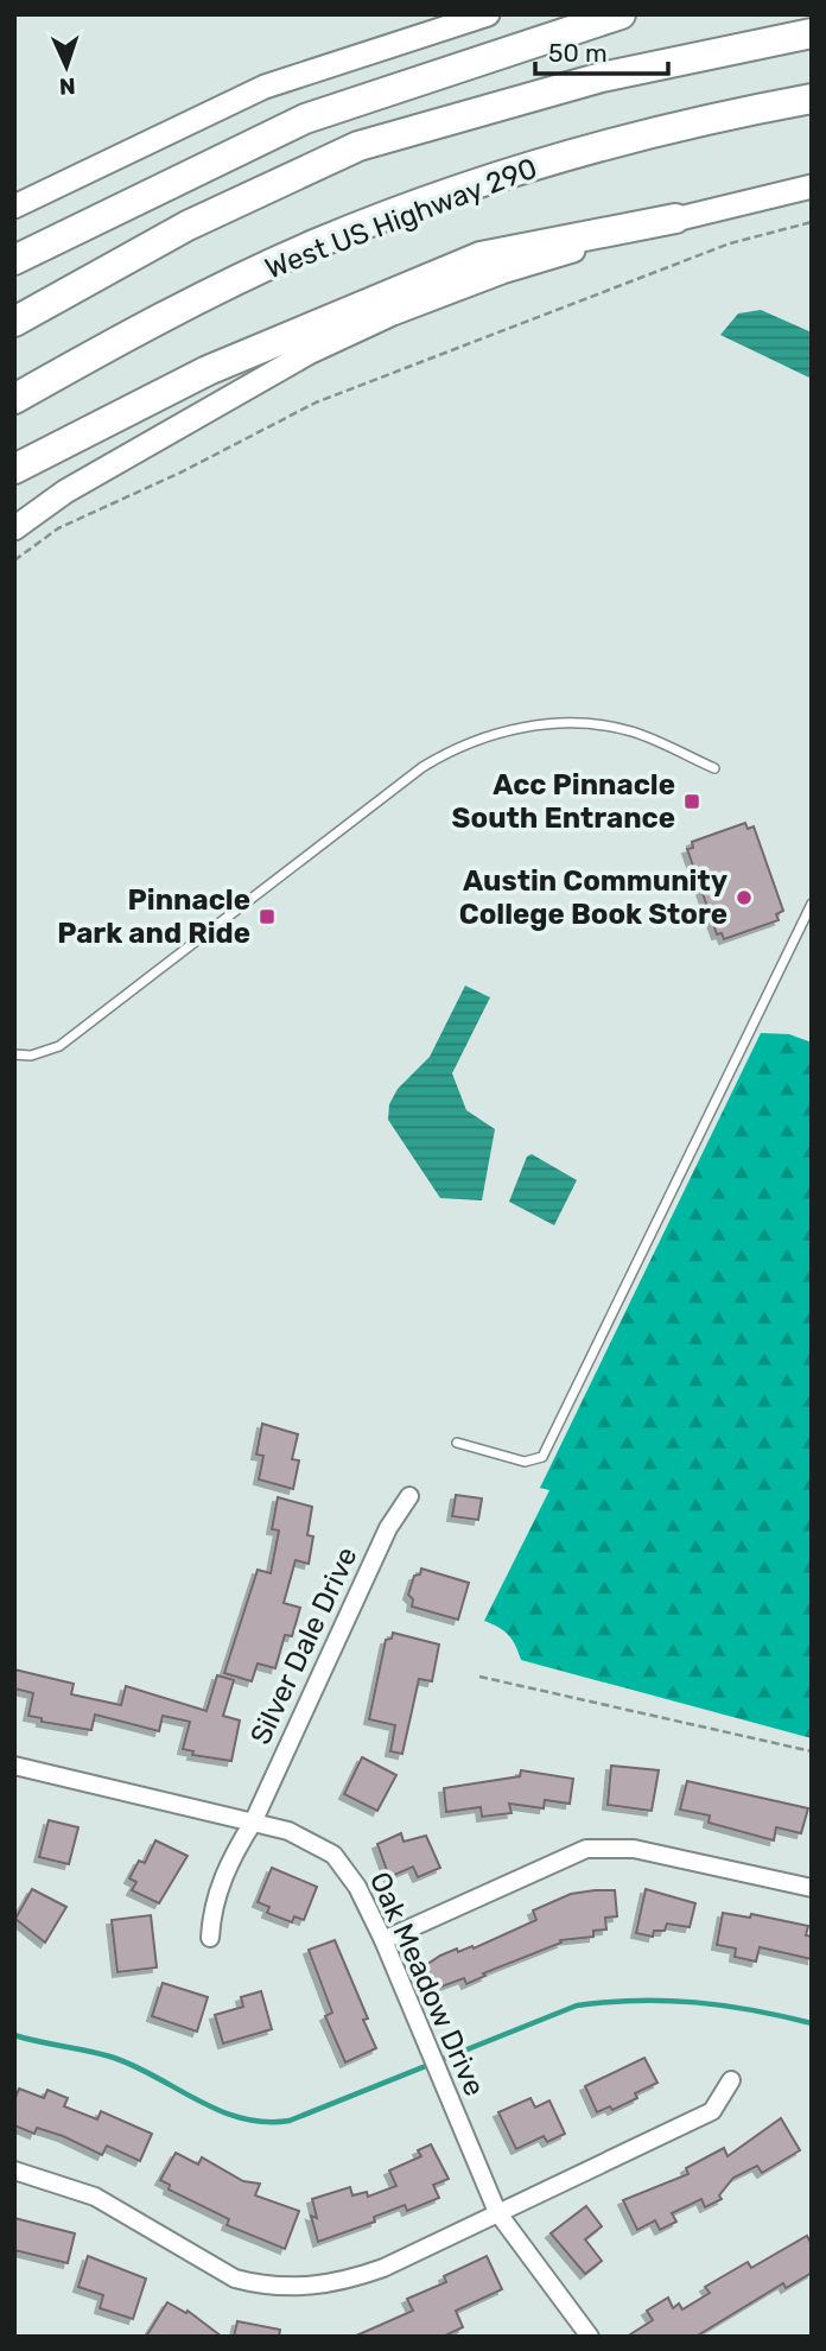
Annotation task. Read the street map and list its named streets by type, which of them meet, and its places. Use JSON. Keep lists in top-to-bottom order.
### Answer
{
  "streets": {
    "highway": ["West US Highway 290"],
    "street": ["Silver Dale Drive", "Oak Meadow Drive"]
  },
  "crossings": [
    ["Silver Dale Drive", "Oak Meadow Drive"]
  ],
  "places": {
    "transit": ["Acc Pinnacle South Entrance", "Pinnacle Park and Ride"],
    "other": ["Austin Community College Book Store"]
  },
  "scale_bar": "50 m",
  "north": "bottom"
}
